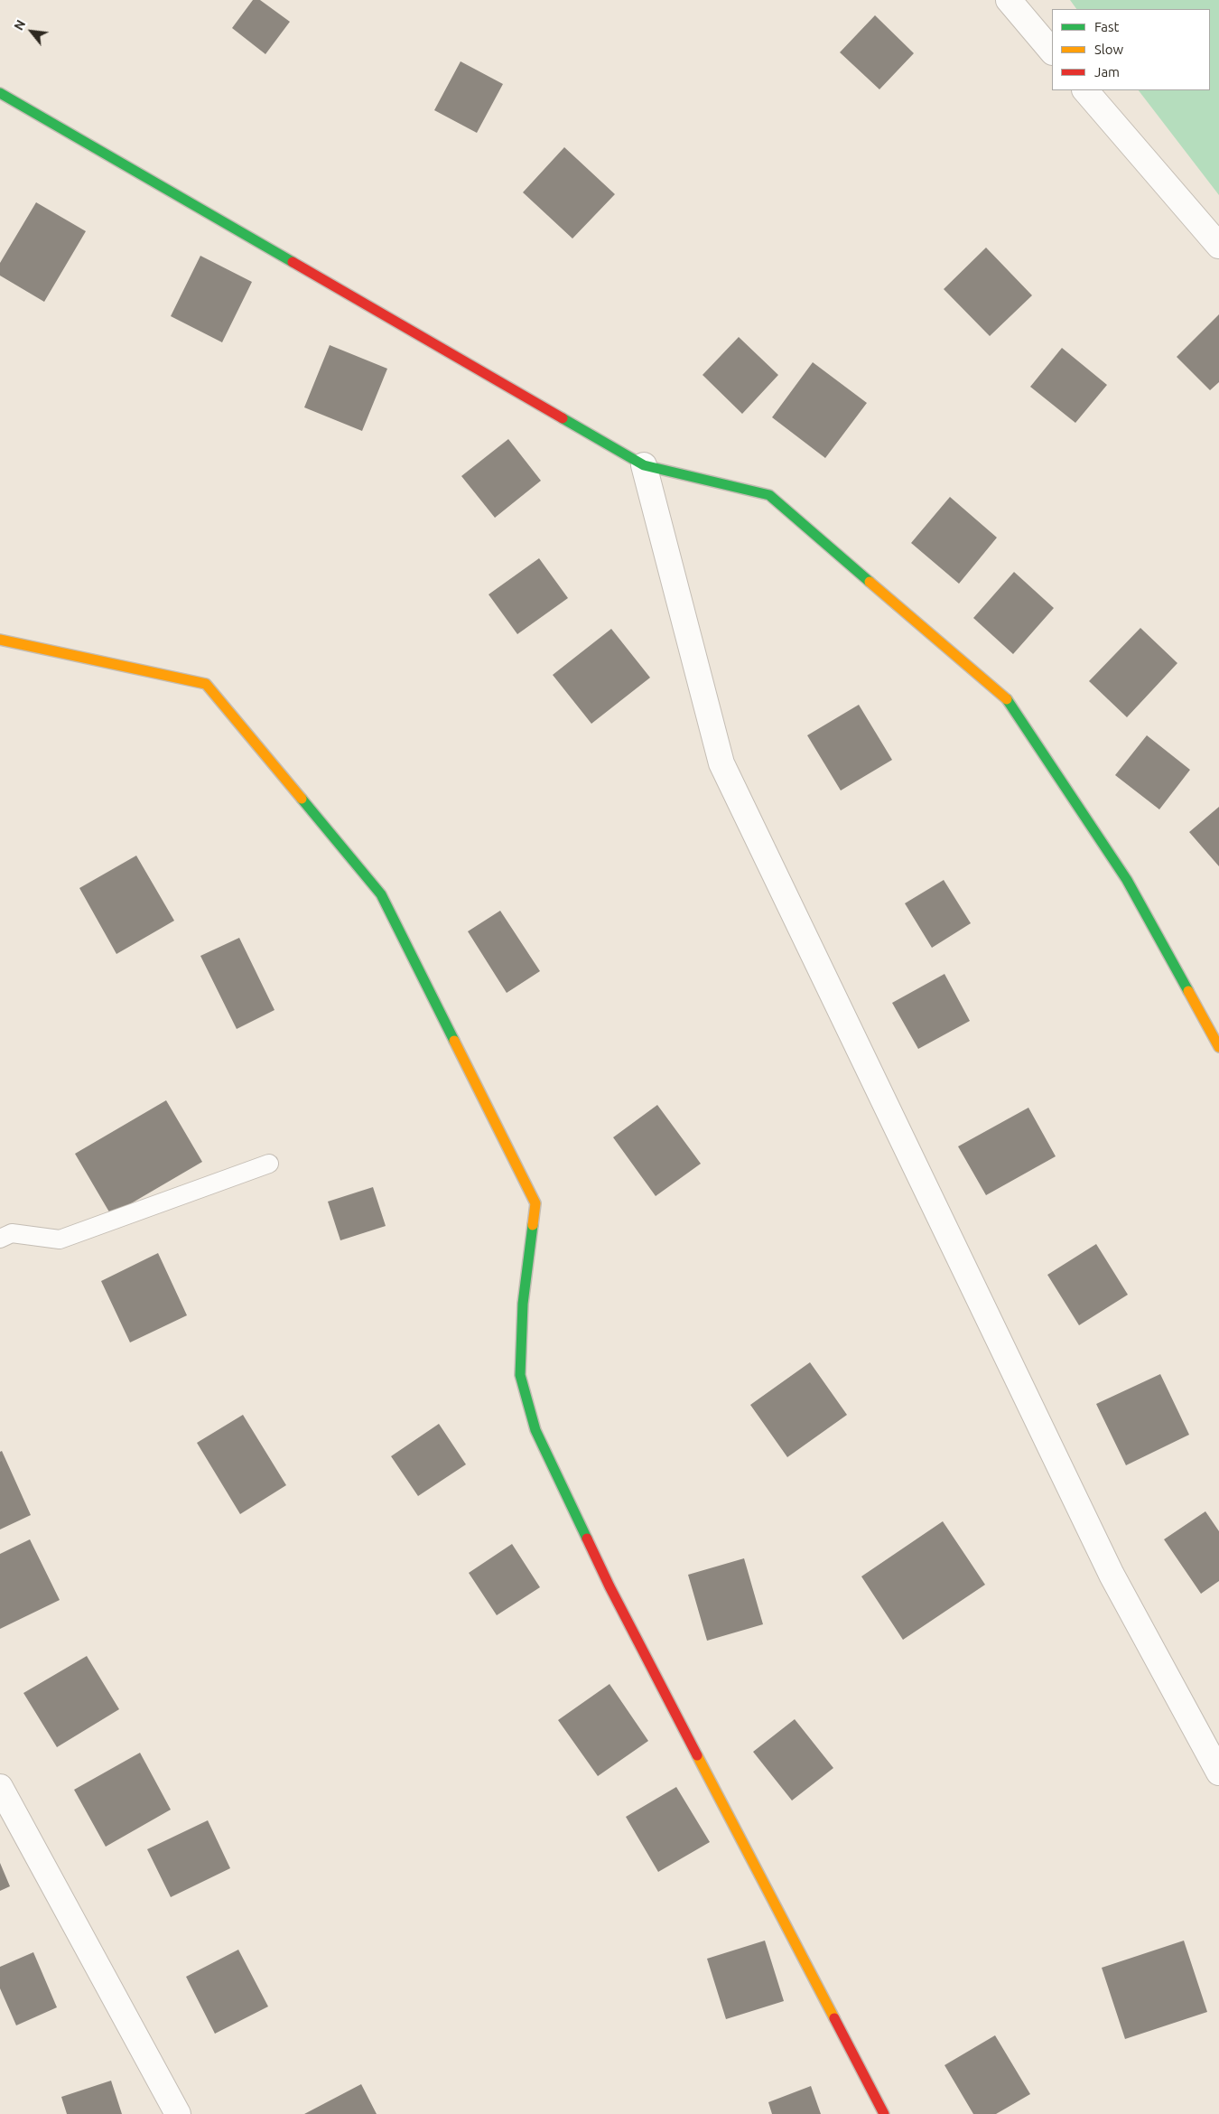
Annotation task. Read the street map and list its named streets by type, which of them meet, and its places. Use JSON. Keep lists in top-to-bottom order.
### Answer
{
  "legend": ["Fast", "Slow", "Jam"],
  "north": "top left"
}
